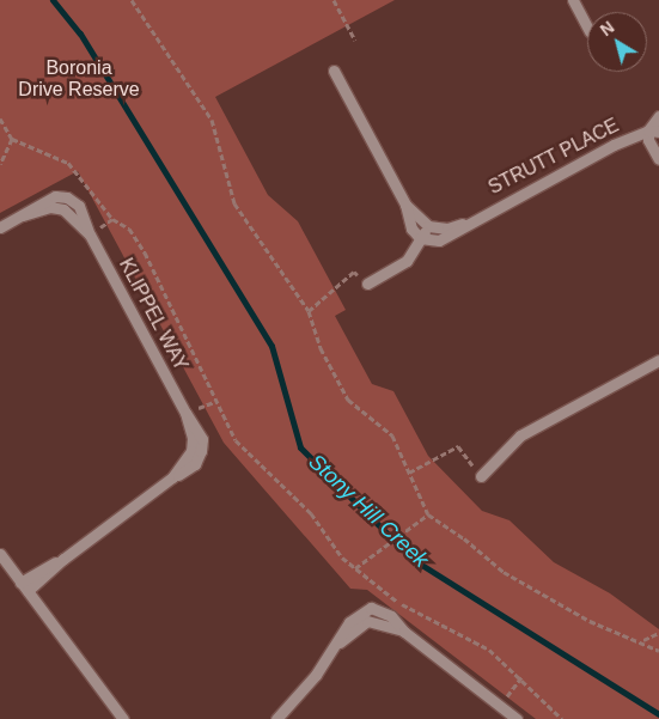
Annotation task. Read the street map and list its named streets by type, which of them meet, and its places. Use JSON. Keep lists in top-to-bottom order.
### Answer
{
  "streets": {
    "street": ["STRUTT PLACE", "KLIPPEL WAY"]
  },
  "water": ["Stony Hill Creek"],
  "parks": ["Boronia Drive Reserve"],
  "north": "top left"
}
